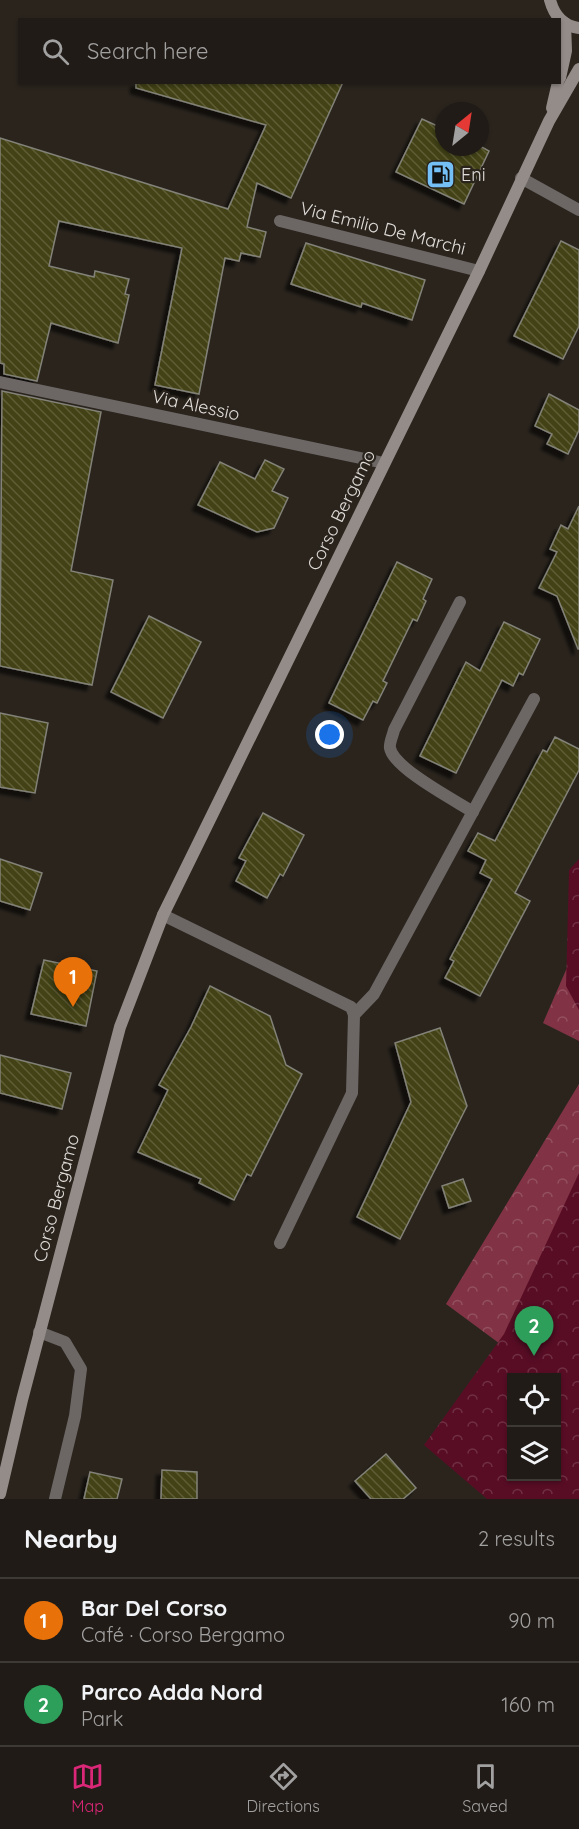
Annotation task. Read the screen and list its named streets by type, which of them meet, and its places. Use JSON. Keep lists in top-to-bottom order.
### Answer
{
  "streets": {
    "main road": ["Corso Bergamo"],
    "street": ["Via Emilio De Marchi", "Via Alessio"]
  },
  "crossings": [
    ["Via Emilio De Marchi", "Corso Bergamo"],
    ["Via Alessio", "Corso Bergamo"]
  ],
  "places": {
    "fuel station": ["Eni"]
  },
  "north": "top right",
  "page": {
    "search": "Search here",
    "pins": ["1", "2"],
    "heading": ["Nearby", "2 results"],
    "list": [
      {
        "mark": "1",
        "name": "Bar Del Corso",
        "note": "Café · Corso Bergamo",
        "value": "90 m"
      },
      {
        "mark": "2",
        "name": "Parco Adda Nord",
        "note": "Park",
        "value": "160 m"
      }
    ],
    "nav": ["Map", "Directions", "Saved"]
  }
}
